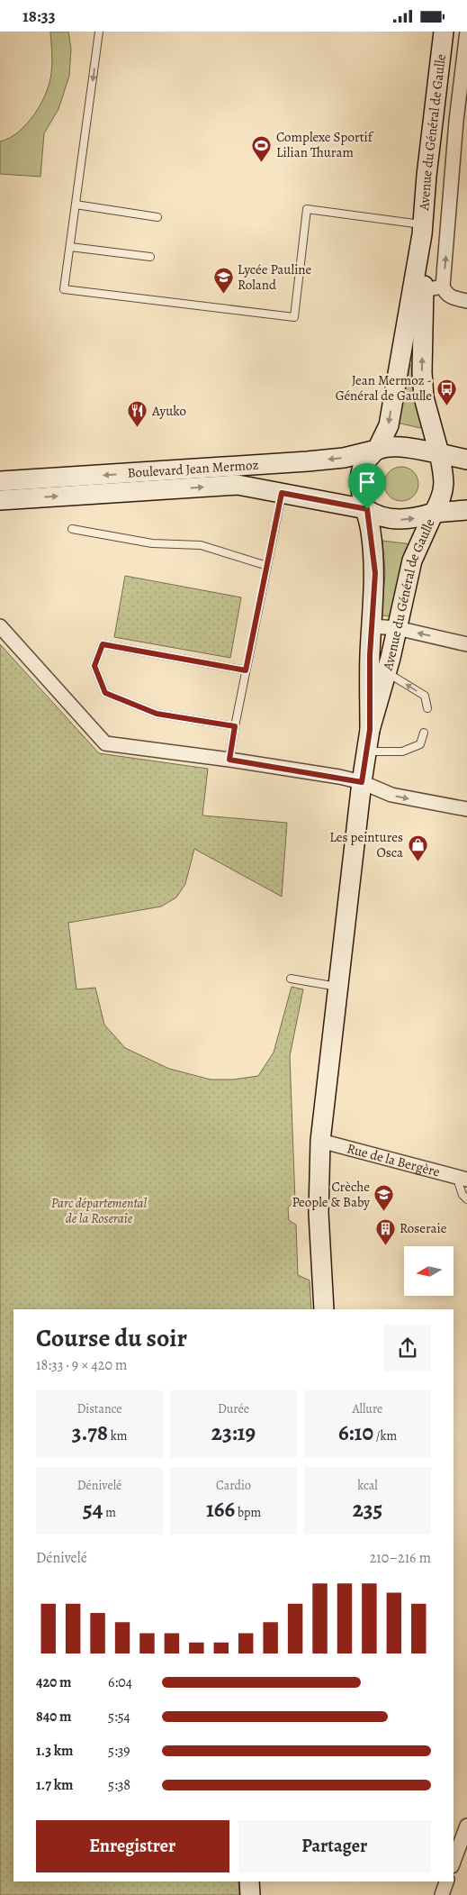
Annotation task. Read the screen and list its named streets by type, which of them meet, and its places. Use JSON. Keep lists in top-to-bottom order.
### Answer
{
  "streets": {
    "main road": ["Avenue du Général de Gaulle", "Boulevard Jean Mermoz"],
    "street": ["Rue de la Bergère"]
  },
  "crossings": [
    ["Avenue du Général de Gaulle", "Boulevard Jean Mermoz"],
    ["Avenue du Général de Gaulle", "Rue de la Bergère"]
  ],
  "parks": ["Parc départemental de la Roseraie"],
  "places": {
    "sports": ["Complexe Sportif Lilian Thuram"],
    "school or university": ["Lycée Pauline Roland", "Crèche People & Baby"],
    "bus stop": ["Jean Mermoz - Général de Gaulle"],
    "restaurant": ["Ayuko"],
    "shop": ["Les peintures Osca"],
    "building": ["Roseraie"]
  },
  "north": "left",
  "page": {
    "status": "18:33",
    "heading": ["Course du soir", "18:33 · 9 × 420 m"],
    "stats": [
      ["Distance", "3.78 km"],
      ["Durée", "23:19"],
      ["Allure", "6:10 /km"],
      ["Dénivelé", "54 m"],
      ["Cardio", "166 bpm"],
      ["kcal", "235"]
    ],
    "chart": ["Dénivelé", "210–216 m"],
    "list": [
      {
        "name": "420 m",
        "note": "6:04"
      },
      {
        "name": "840 m",
        "note": "5:54"
      },
      {
        "name": "1.3 km",
        "note": "5:39"
      },
      {
        "name": "1.7 km",
        "note": "5:38"
      }
    ],
    "buttons": ["Enregistrer", "Partager"]
  }
}
